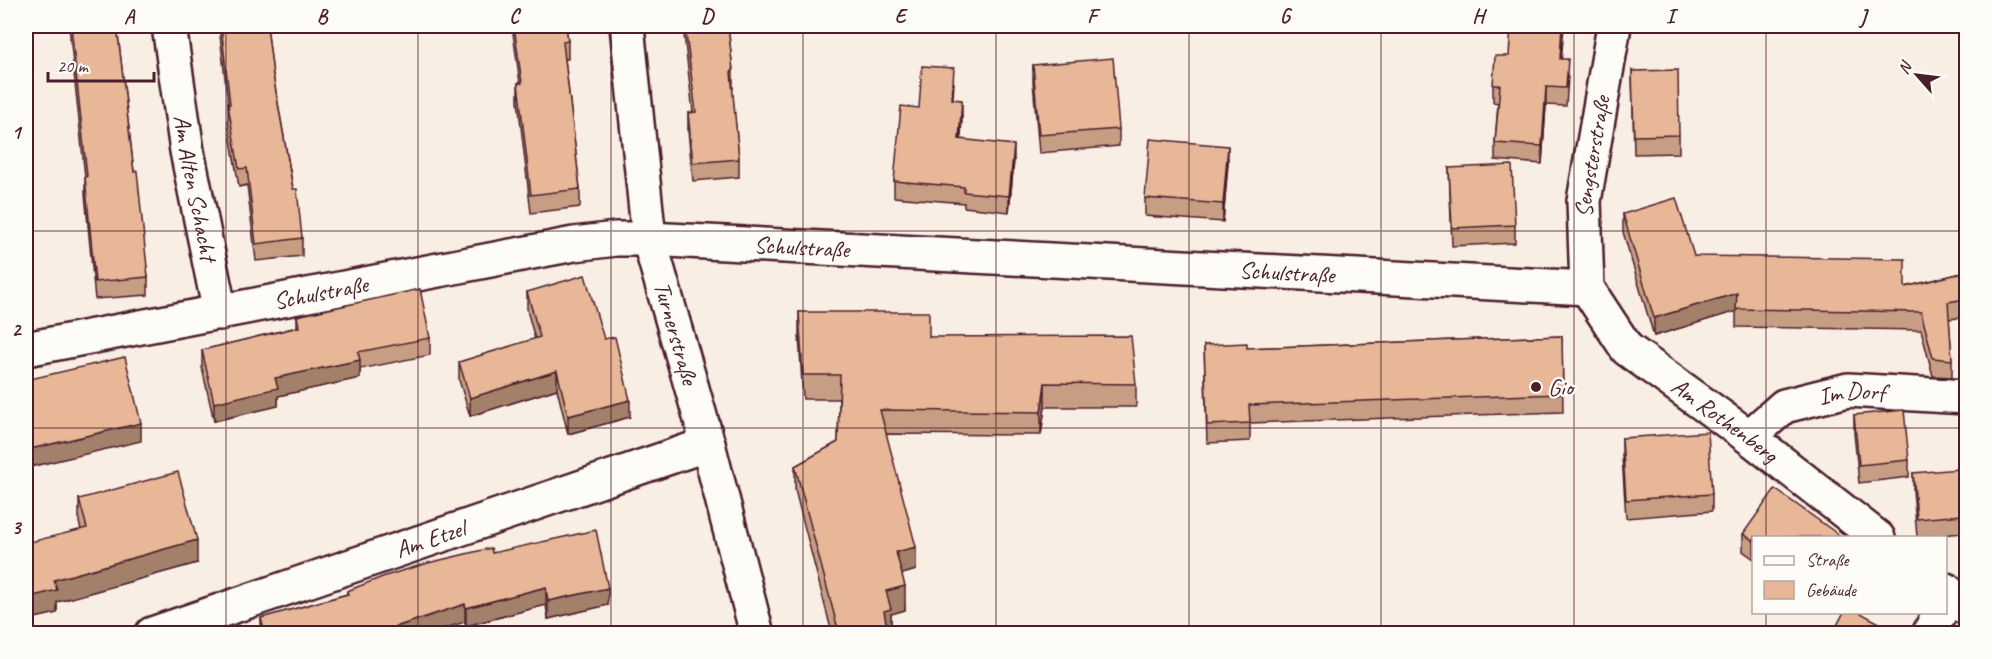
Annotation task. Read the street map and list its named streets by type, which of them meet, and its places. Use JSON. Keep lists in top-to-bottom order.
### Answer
{
  "streets": {
    "street": [
      "Sengsterstraße",
      "Am Alten Schacht",
      "Schulstraße",
      "Turnerstraße",
      "Im Dorf",
      "Am Rothenberg",
      "Am Etzel"
    ]
  },
  "crossings": [
    ["Sengsterstraße", "Schulstraße"],
    ["Sengsterstraße", "Am Rothenberg"],
    ["Am Alten Schacht", "Schulstraße"],
    ["Schulstraße", "Turnerstraße"],
    ["Schulstraße", "Am Rothenberg"],
    ["Turnerstraße", "Am Etzel"],
    ["Im Dorf", "Am Rothenberg"]
  ],
  "places": ["Gio"],
  "legend": ["Straße", "Gebäude"],
  "scale_bar": "20 m",
  "north": "top left",
  "grid": {
    "columns": [
      "A",
      "B",
      "C",
      "D",
      "E",
      "F",
      "G",
      "H",
      "I",
      "J"
    ],
    "rows": ["1", "2", "3"]
  }
}
